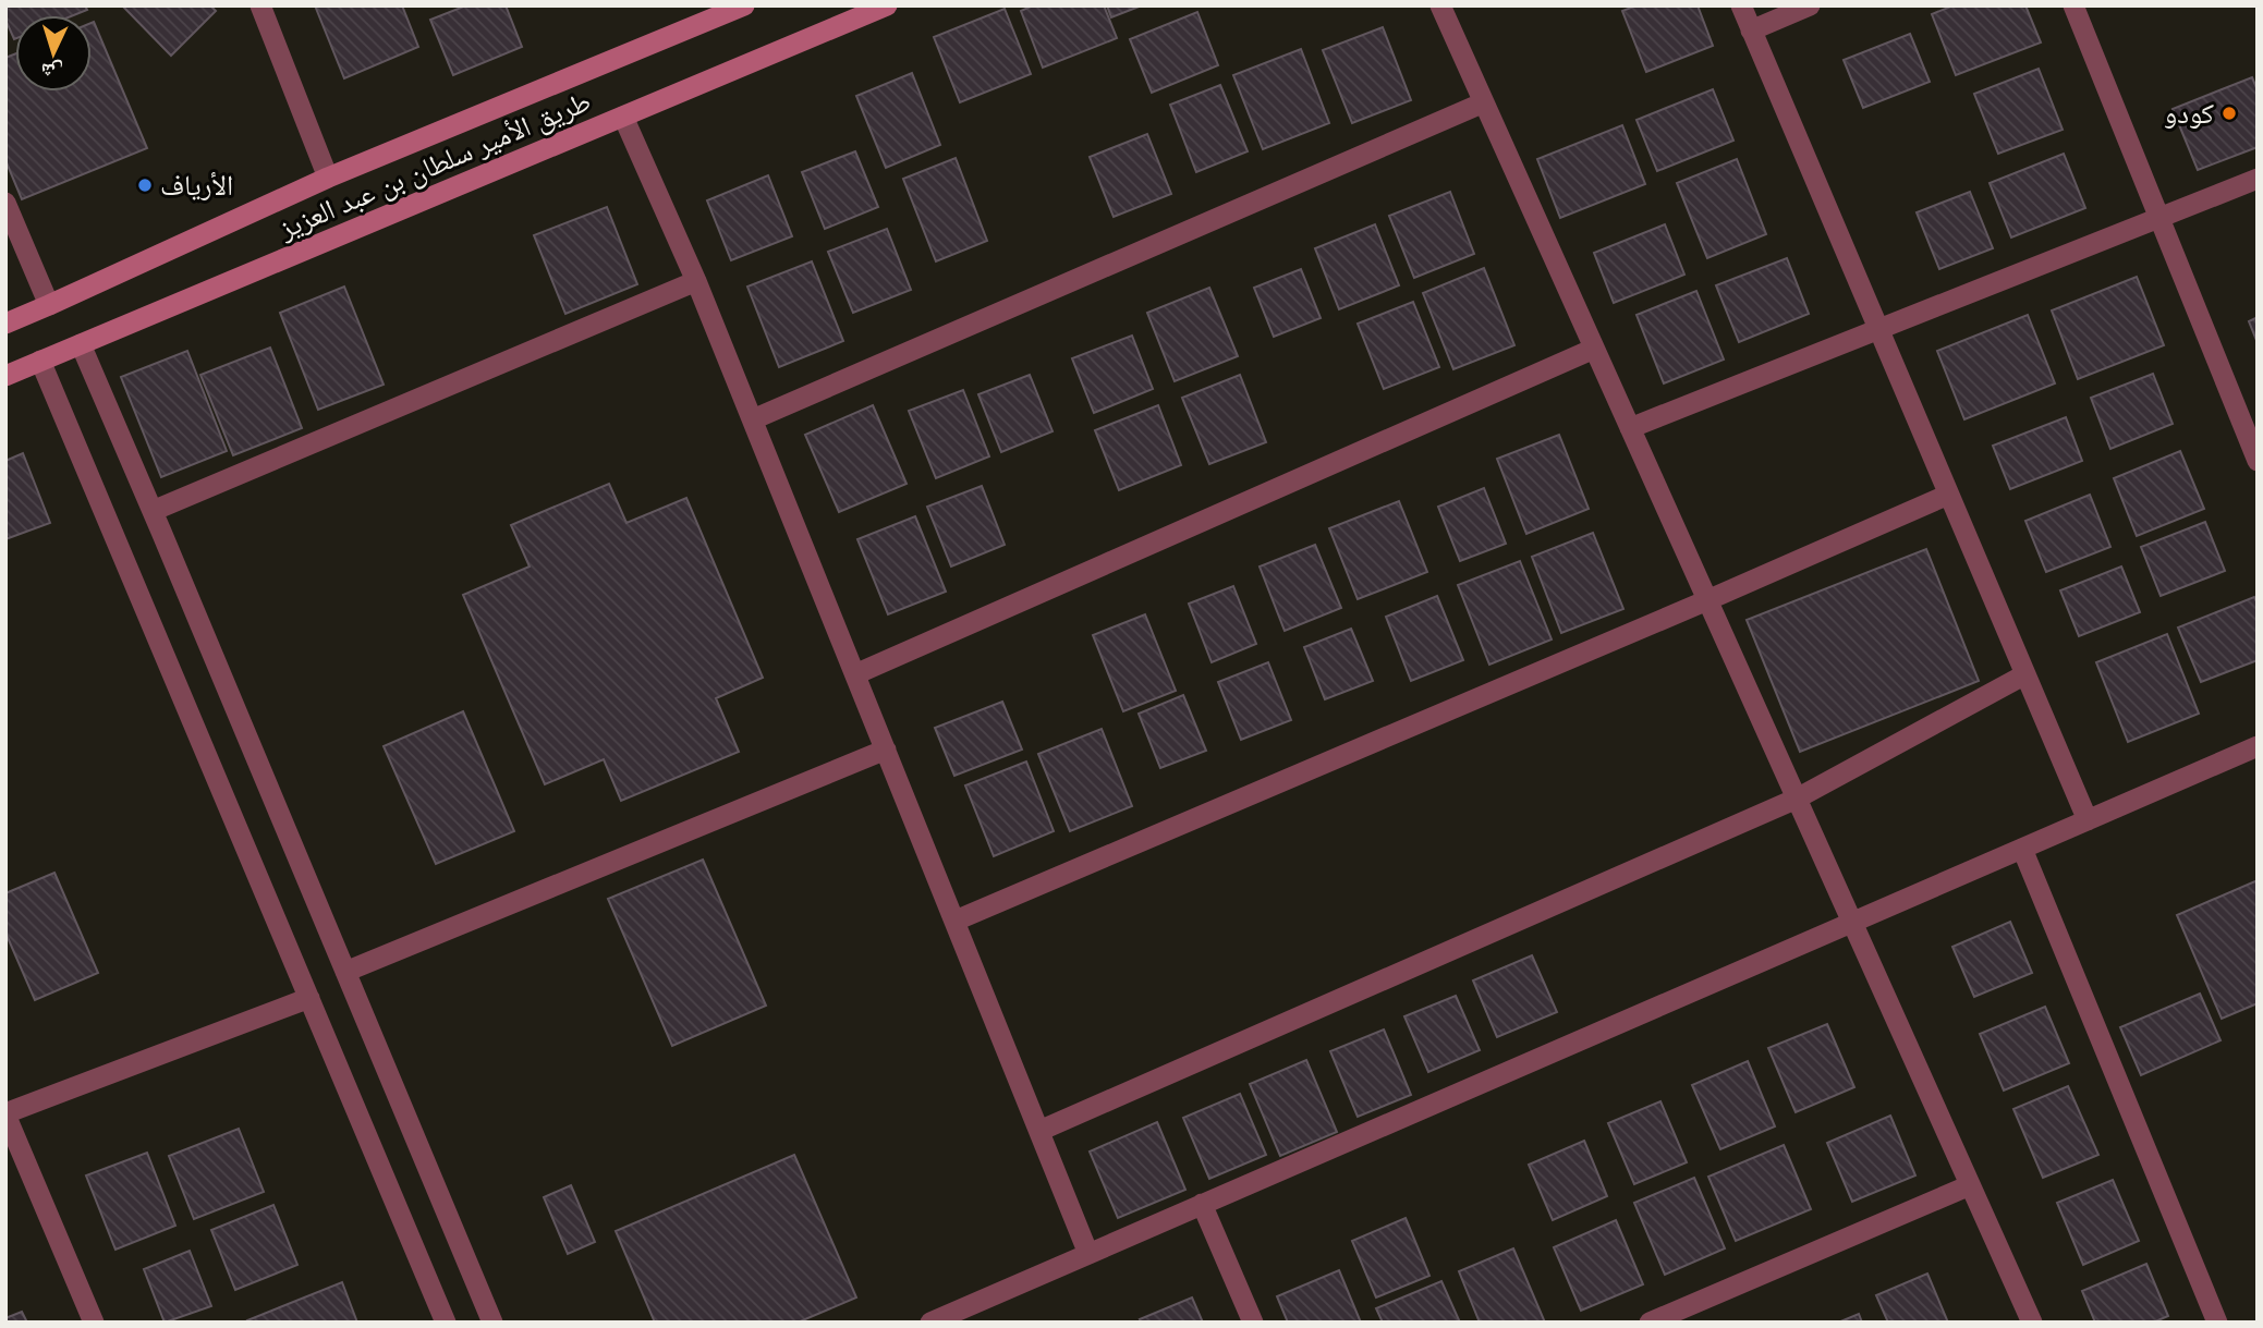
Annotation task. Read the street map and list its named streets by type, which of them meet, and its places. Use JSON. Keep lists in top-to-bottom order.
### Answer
{
  "streets": {
    "main road": ["طريق الأمير سلطان بن عبد العزيز"]
  },
  "places": ["كودو", "الأرياف"],
  "north": "bottom"
}
